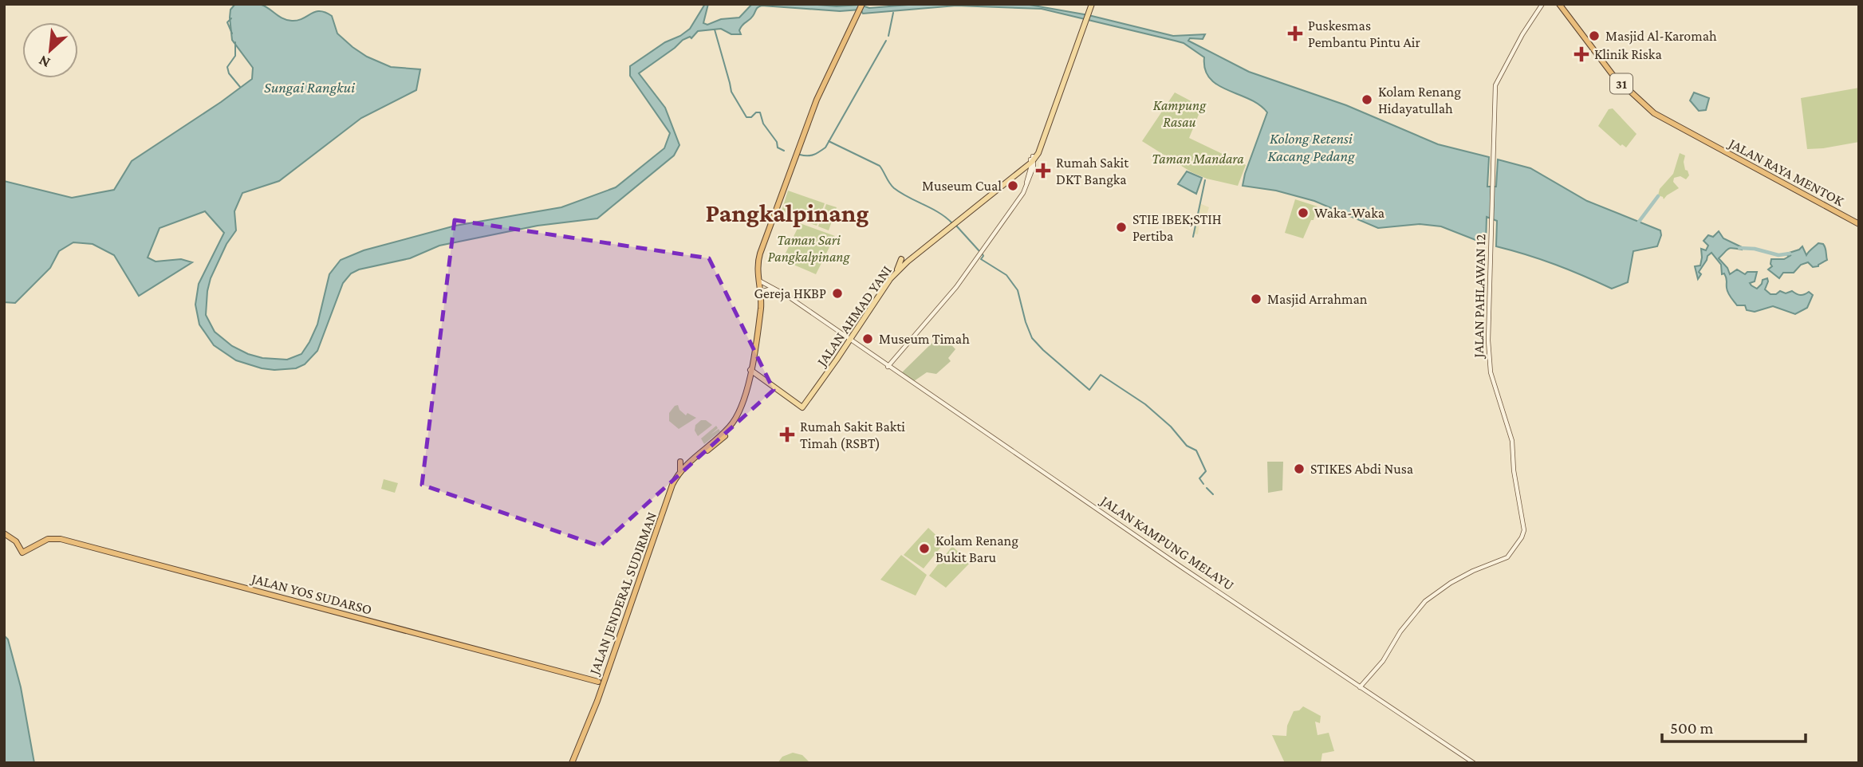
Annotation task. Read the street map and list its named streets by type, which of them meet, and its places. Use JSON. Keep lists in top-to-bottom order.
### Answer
{
  "streets": {
    "highway": [
      "31",
      "JALAN RAYA MENTOK",
      "JALAN JENDERAL SUDIRMAN",
      "JALAN YOS SUDARSO"
    ],
    "main road": ["JALAN PAHLAWAN 12", "JALAN AHMAD YANI", "JALAN KAMPUNG MELAYU"]
  },
  "crossings": [
    ["JALAN PAHLAWAN 12", "JALAN KAMPUNG MELAYU"],
    ["JALAN AHMAD YANI", "JALAN KAMPUNG MELAYU"],
    ["JALAN AHMAD YANI", "JALAN JENDERAL SUDIRMAN"],
    ["JALAN KAMPUNG MELAYU", "JALAN JENDERAL SUDIRMAN"]
  ],
  "districts": ["Pangkalpinang"],
  "water": ["Sungai Rangkui", "Kolong Retensi Kacang Pedang"],
  "parks": ["Kampung Rasau", "Taman Mandara", "Taman Sari Pangkalpinang"],
  "places": {
    "health": [
      "Puskesmas Pembantu Pintu Air",
      "Klinik Riska",
      "Rumah Sakit DKT Bangka",
      "Rumah Sakit Bakti Timah (RSBT)"
    ],
    "other": [
      "Masjid Al-Karomah",
      "Kolam Renang Hidayatullah",
      "Museum Cual",
      "Waka-Waka",
      "STIE IBEK;STIH Pertiba",
      "Gereja HKBP",
      "Masjid Arrahman",
      "Museum Timah",
      "STIKES Abdi Nusa",
      "Kolam Renang Bukit Baru"
    ]
  },
  "scale_bar": "500 m",
  "north": "bottom left"
}
